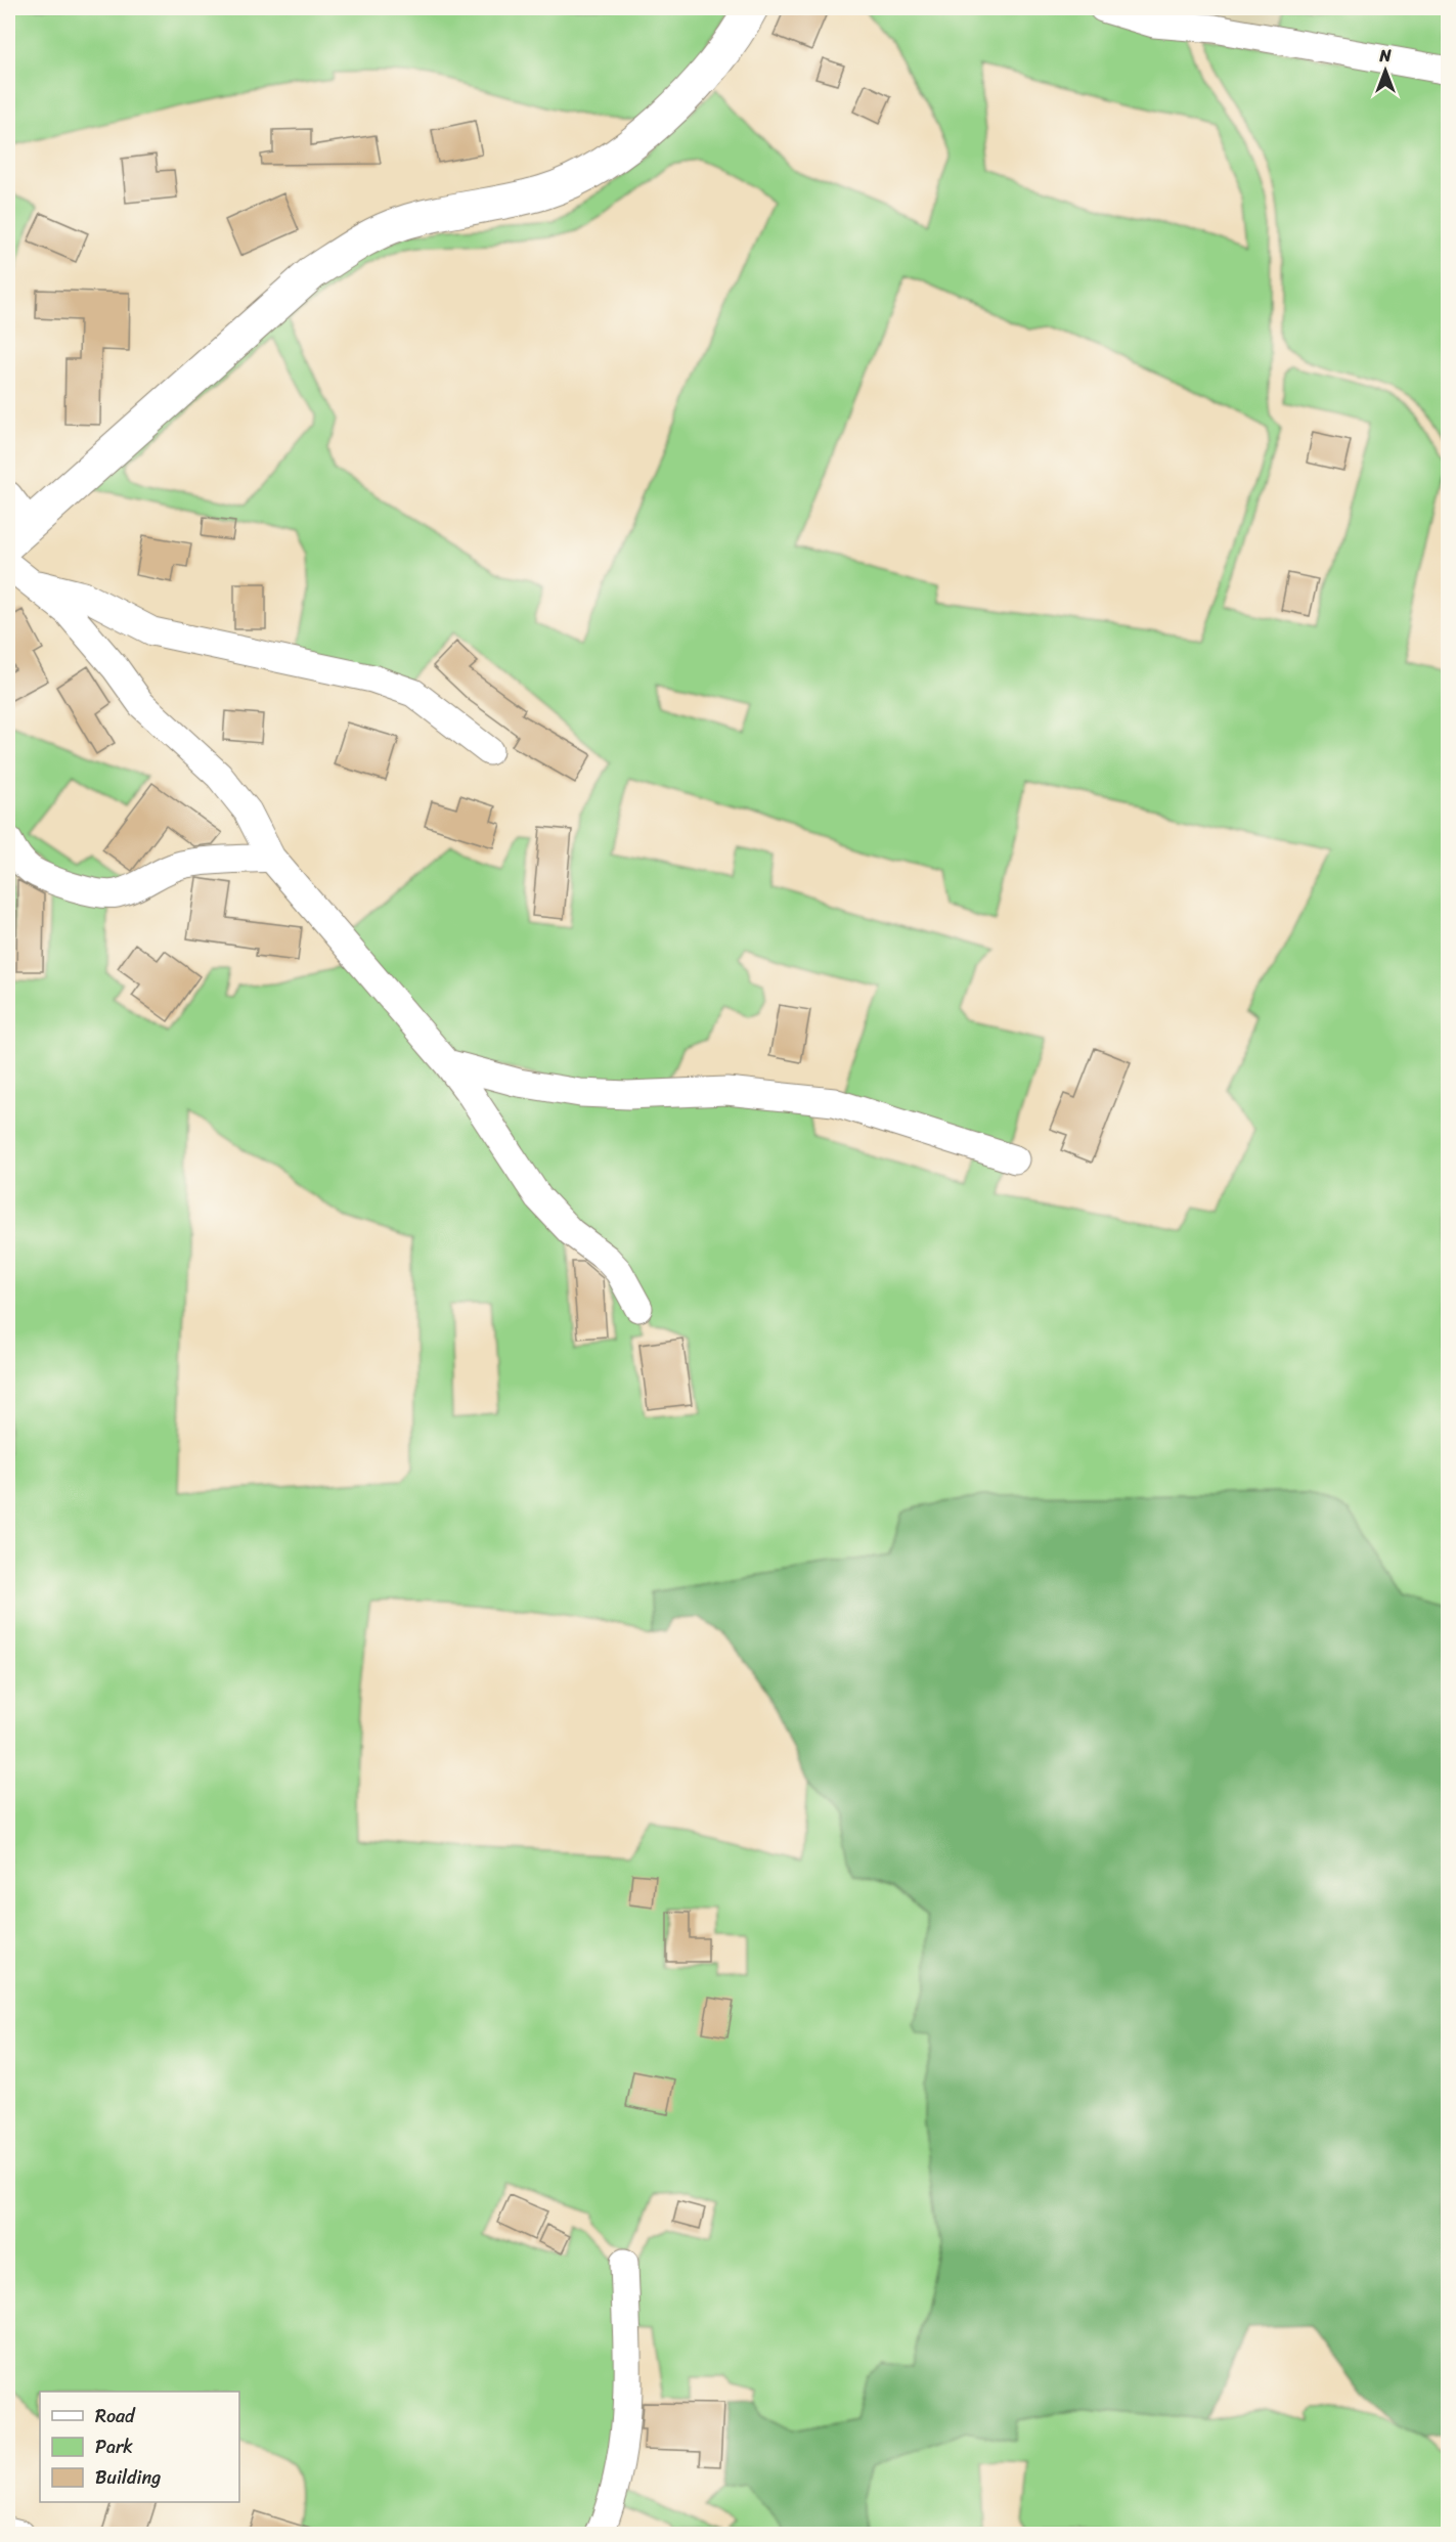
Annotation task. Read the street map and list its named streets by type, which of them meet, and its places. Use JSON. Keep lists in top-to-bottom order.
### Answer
{
  "legend": ["Road", "Park", "Building"],
  "north": "top"
}
